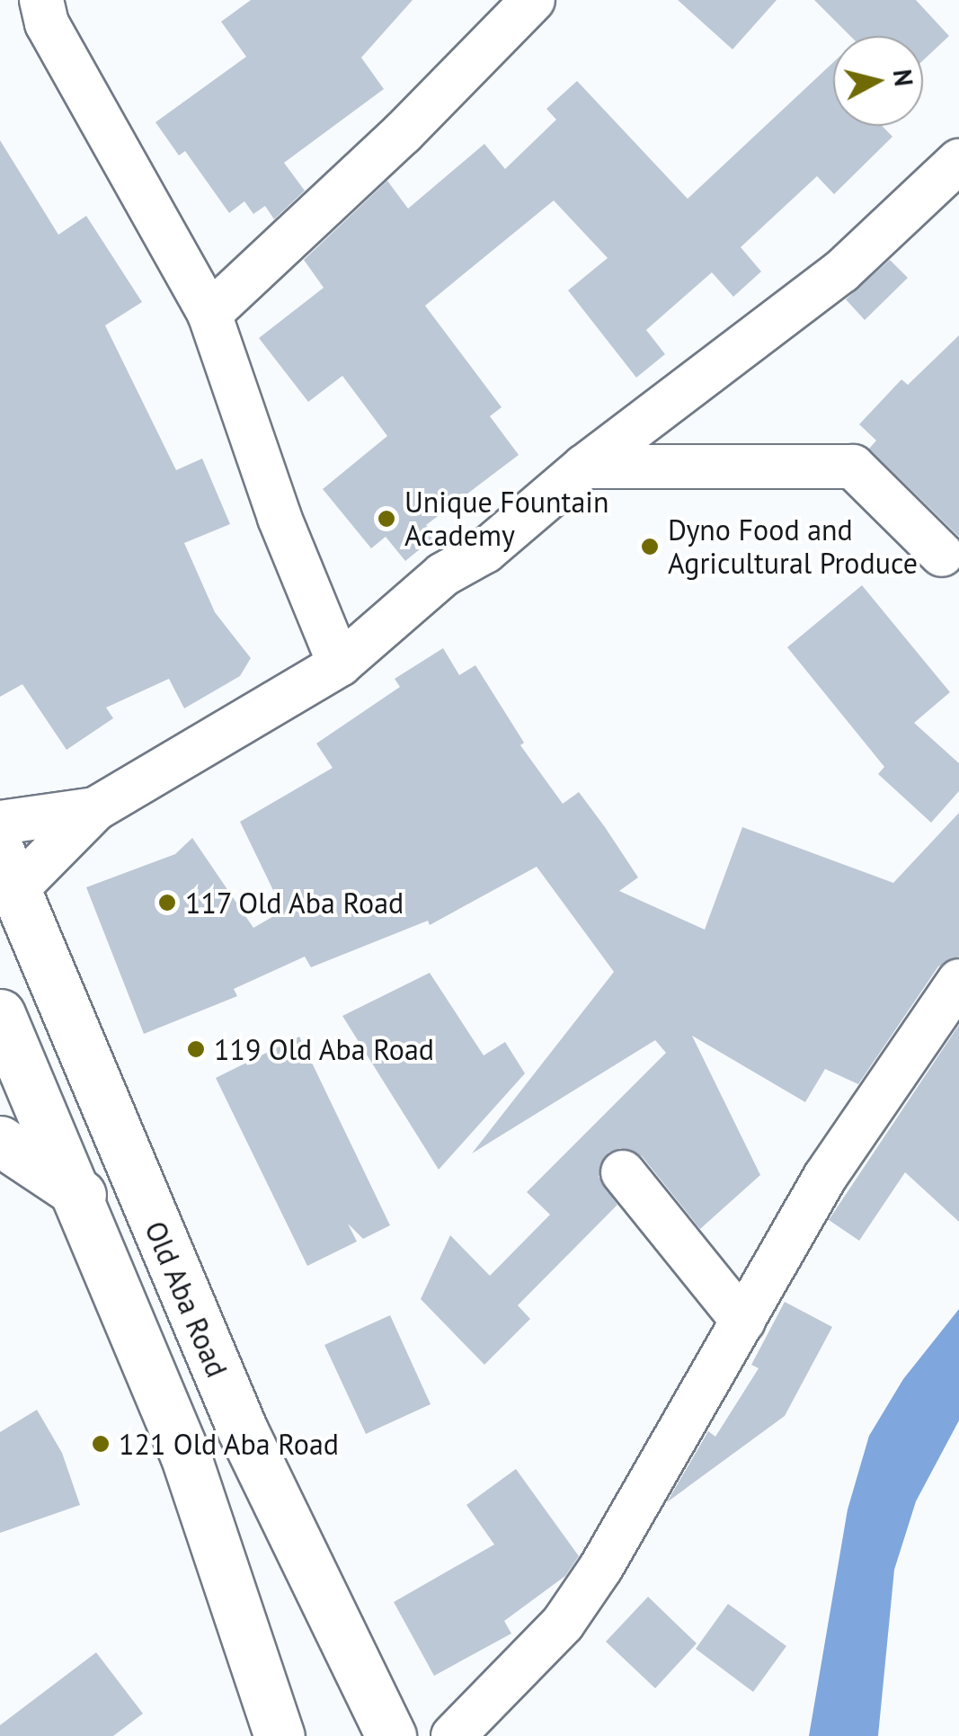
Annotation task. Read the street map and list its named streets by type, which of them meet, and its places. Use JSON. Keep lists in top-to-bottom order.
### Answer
{
  "streets": {
    "main road": ["Old Aba Road"]
  },
  "places": [
    "Unique Fountain Academy",
    "Dyno Food and Agricultural Produce",
    "117 Old Aba Road",
    "119 Old Aba Road",
    "121 Old Aba Road"
  ],
  "north": "right"
}
